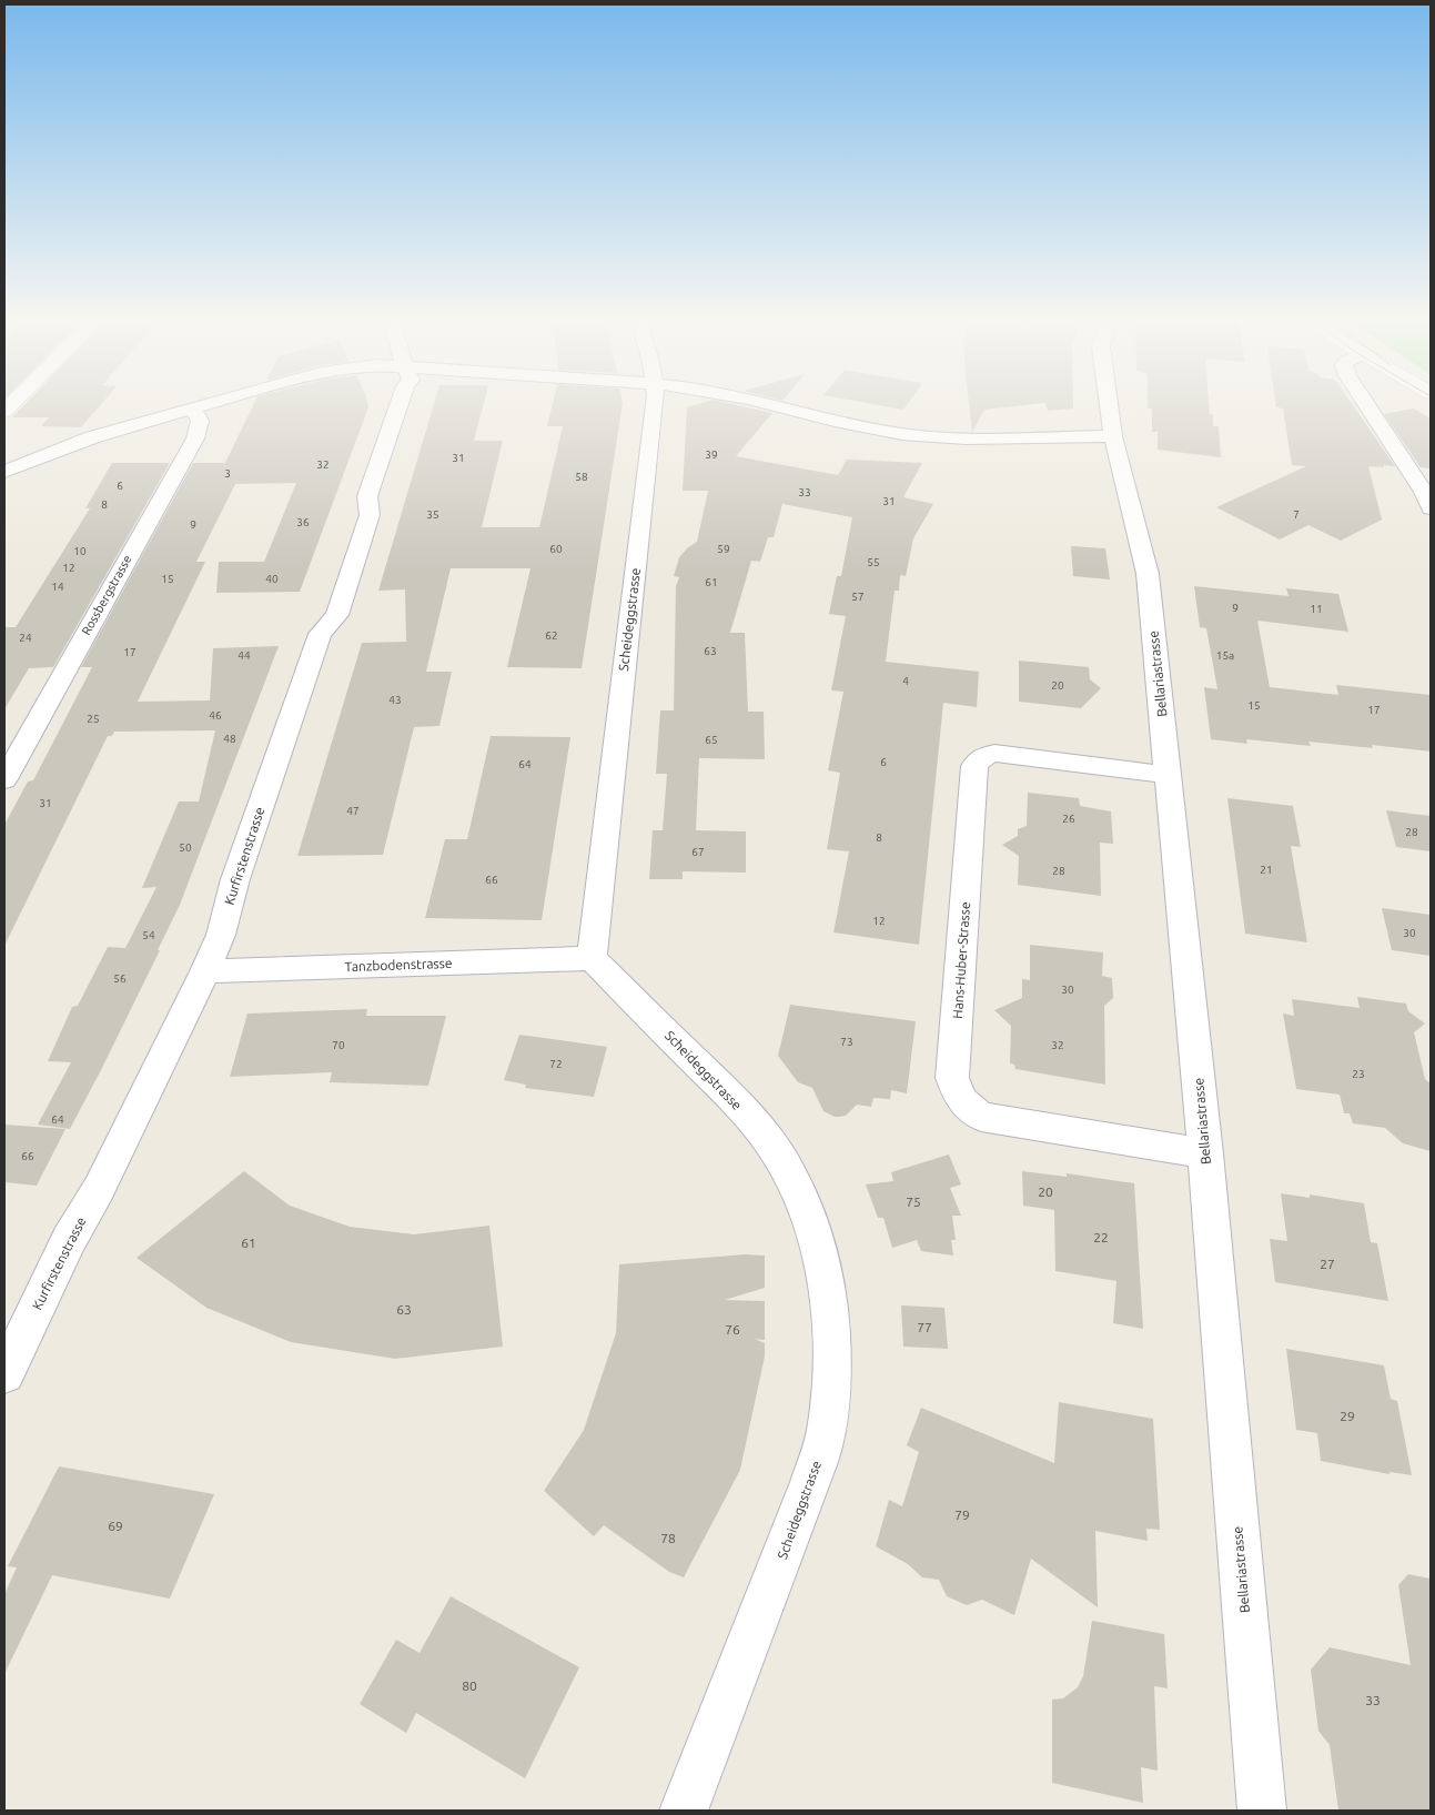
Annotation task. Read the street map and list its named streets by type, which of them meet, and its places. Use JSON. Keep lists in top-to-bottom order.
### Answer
{
  "streets": {
    "street": [
      "Rossbergstrasse",
      "Scheideggstrasse",
      "Bellariastrasse",
      "Kurfirstenstrasse",
      "Hans-Huber-Strasse",
      "Tanzbodenstrasse"
    ]
  },
  "crossings": [
    ["Scheideggstrasse", "Tanzbodenstrasse"],
    ["Bellariastrasse", "Hans-Huber-Strasse"],
    ["Kurfirstenstrasse", "Tanzbodenstrasse"]
  ],
  "house_numbers": [
    "39",
    "31",
    "32",
    "3",
    "58",
    "6",
    "33",
    "31",
    "8",
    "35",
    "7",
    "36",
    "9",
    "60",
    "59",
    "10",
    "55",
    "12",
    "15",
    "40",
    "61",
    "14",
    "57",
    "9",
    "11",
    "62",
    "24",
    "63",
    "17",
    "44",
    "15a",
    "4",
    "20",
    "43",
    "15",
    "17",
    "46",
    "25",
    "48",
    "65",
    "6",
    "64",
    "31",
    "47",
    "26",
    "28",
    "8",
    "50",
    "67",
    "21",
    "28",
    "66",
    "12",
    "30",
    "54",
    "56",
    "30",
    "73",
    "70",
    "32",
    "72",
    "23",
    "64",
    "66",
    "20",
    "75",
    "22",
    "61",
    "27",
    "63",
    "77",
    "76",
    "29",
    "79",
    "69",
    "78",
    "80",
    "33"
  ]
}
